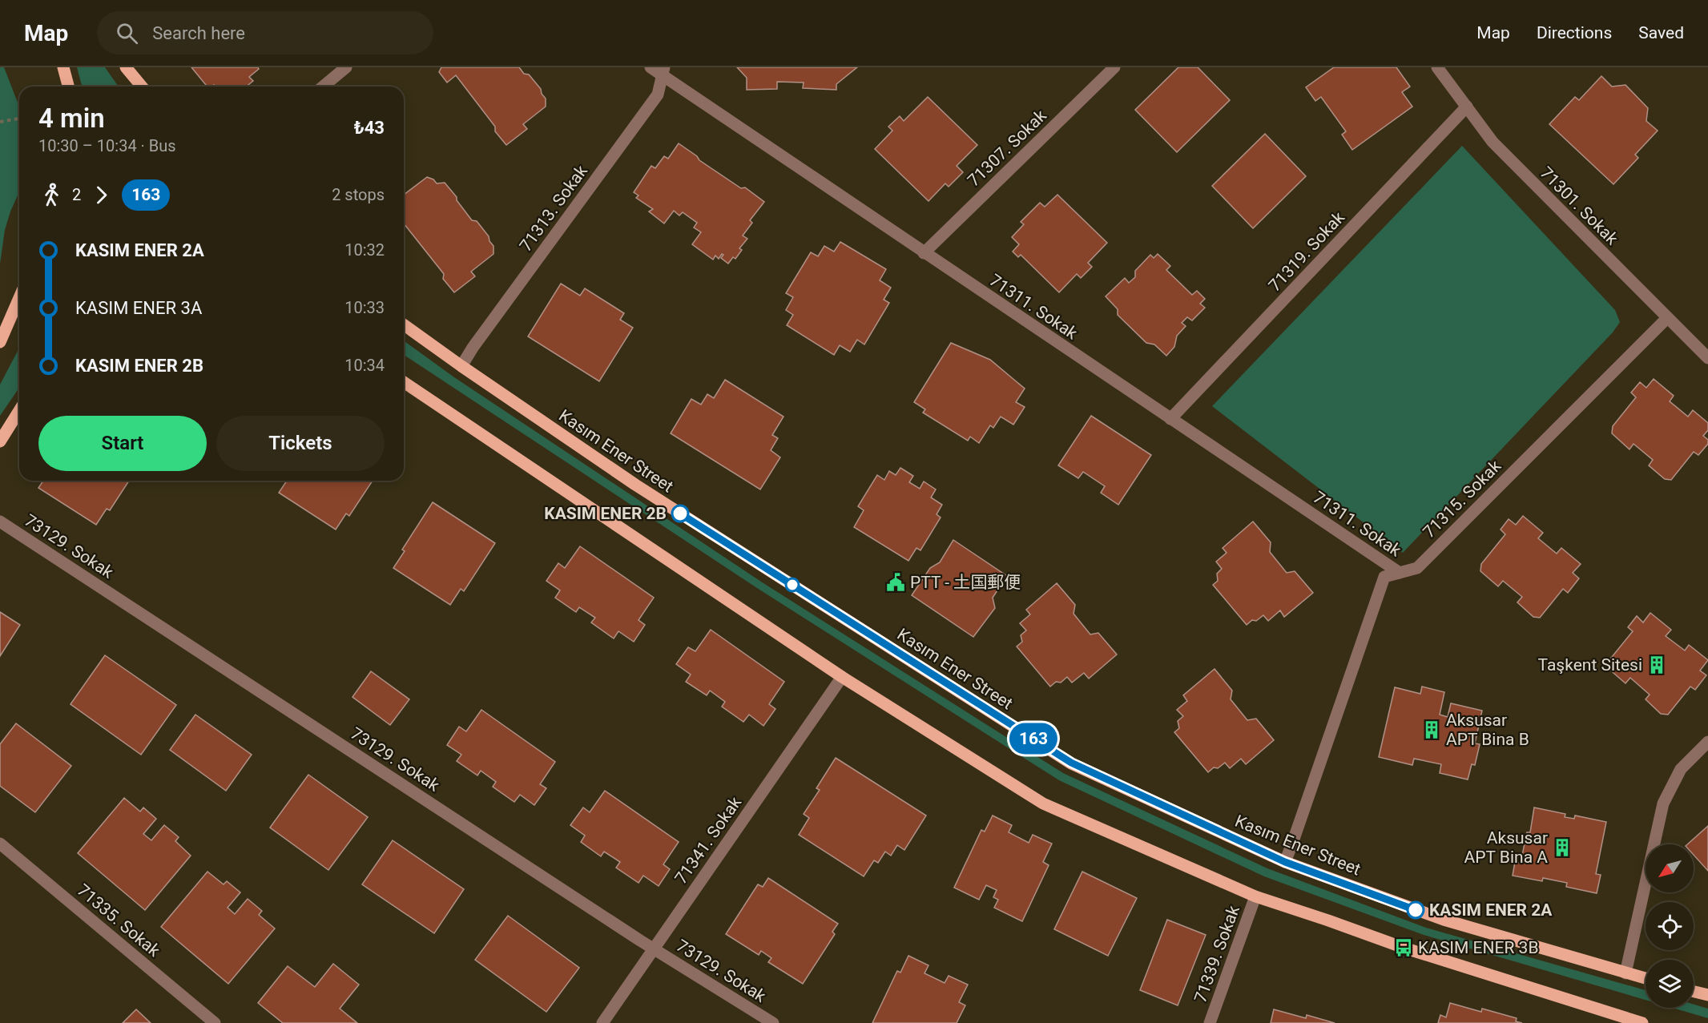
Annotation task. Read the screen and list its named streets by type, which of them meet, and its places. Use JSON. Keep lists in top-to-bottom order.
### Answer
{
  "streets": {
    "main road": ["Kasım Ener Street"],
    "street": [
      "71307. Sokak",
      "71301. Sokak",
      "71313. Sokak",
      "71319. Sokak",
      "71311. Sokak",
      "71315. Sokak",
      "73129. Sokak",
      "71341. Sokak",
      "71335. Sokak",
      "71339. Sokak"
    ]
  },
  "crossings": [
    ["71307. Sokak", "71311. Sokak"],
    ["71301. Sokak", "71319. Sokak"],
    ["71301. Sokak", "71315. Sokak"],
    ["71313. Sokak", "71311. Sokak"],
    ["71313. Sokak", "Kasım Ener Street"],
    ["71319. Sokak", "71311. Sokak"],
    ["71311. Sokak", "71315. Sokak"],
    ["Kasım Ener Street", "71315. Sokak"],
    ["73129. Sokak", "71341. Sokak"]
  ],
  "places": {
    "other": ["KASIM ENER 2B", "KASIM ENER 2A"],
    "public building": ["PTT - 土国郵便"],
    "building": ["Taşkent Sitesi", "Aksusar APT Bina B", "Aksusar APT Bina A"],
    "bus stop": ["KASIM ENER 3B"]
  },
  "lines": ["bus line 163"],
  "north": "bottom left",
  "page": {
    "header": "Map",
    "search": "Search here",
    "nav": ["Map", "Directions", "Saved"],
    "on_map": "163",
    "heading": ["4 min", "10:30 – 10:34 · Bus", "₺43"],
    "legs": ["2", "163", "2 stops"],
    "list": [
      {
        "name": "KASIM ENER 2A",
        "value": "10:32"
      },
      {
        "name": "KASIM ENER 3A",
        "value": "10:33"
      },
      {
        "name": "KASIM ENER 2B",
        "value": "10:34"
      }
    ],
    "buttons": ["Start", "Tickets"]
  }
}
